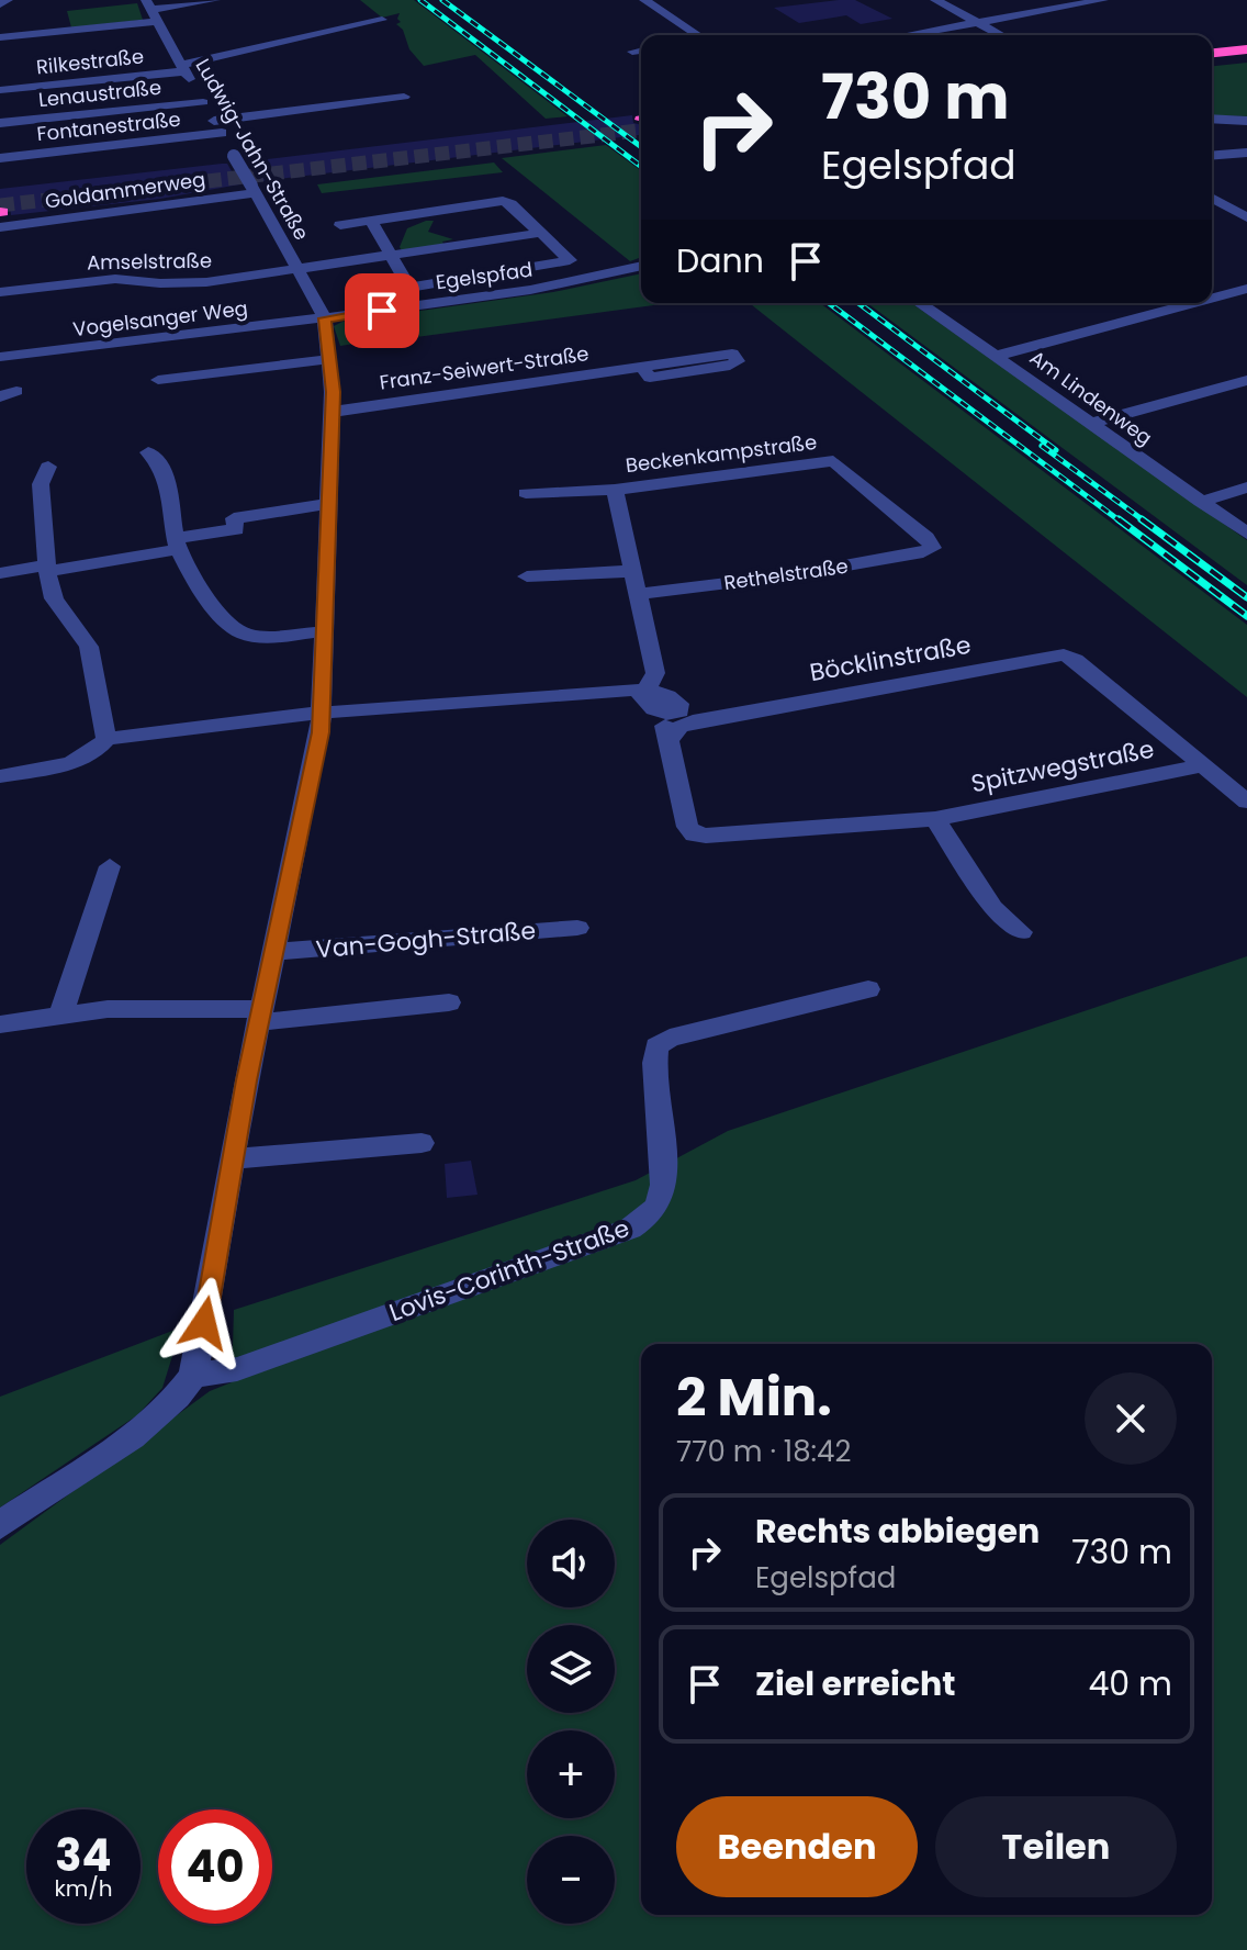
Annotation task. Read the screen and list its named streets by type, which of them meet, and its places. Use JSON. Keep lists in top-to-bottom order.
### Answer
{
  "streets": {
    "street": [
      "Rilkestraße",
      "Lenaustraße",
      "Fontanestraße",
      "Ludwig-Jahn-Straße",
      "Goldammerweg",
      "Amselstraße",
      "Egelspfad",
      "Vogelsanger Weg",
      "Franz-Seiwert-Straße",
      "Am Lindenweg",
      "Beckenkampstraße",
      "Rethelstraße",
      "Böcklinstraße",
      "Spitzwegstraße",
      "Van-Gogh-Straße",
      "Lovis-Corinth-Straße"
    ]
  },
  "crossings": [
    ["Rilkestraße", "Ludwig-Jahn-Straße"],
    ["Lenaustraße", "Ludwig-Jahn-Straße"],
    ["Fontanestraße", "Ludwig-Jahn-Straße"],
    ["Ludwig-Jahn-Straße", "Goldammerweg"],
    ["Ludwig-Jahn-Straße", "Amselstraße"],
    ["Ludwig-Jahn-Straße", "Egelspfad"],
    ["Ludwig-Jahn-Straße", "Vogelsanger Weg"],
    ["Egelspfad", "Vogelsanger Weg"],
    ["Beckenkampstraße", "Rethelstraße"],
    ["Böcklinstraße", "Spitzwegstraße"]
  ],
  "page": {
    "turn": ["730 m", "Egelspfad"],
    "then": "Dann",
    "heading": ["2 Min.", "770 m · 18:42"],
    "list": [
      {
        "name": "Rechts abbiegen",
        "note": "Egelspfad",
        "value": "730 m"
      },
      {
        "name": "Ziel erreicht",
        "value": "40 m"
      }
    ],
    "map_buttons": ["+", "−"],
    "buttons": ["Beenden", "Teilen"],
    "speed": "34 km/h",
    "limit": "40"
  }
}
